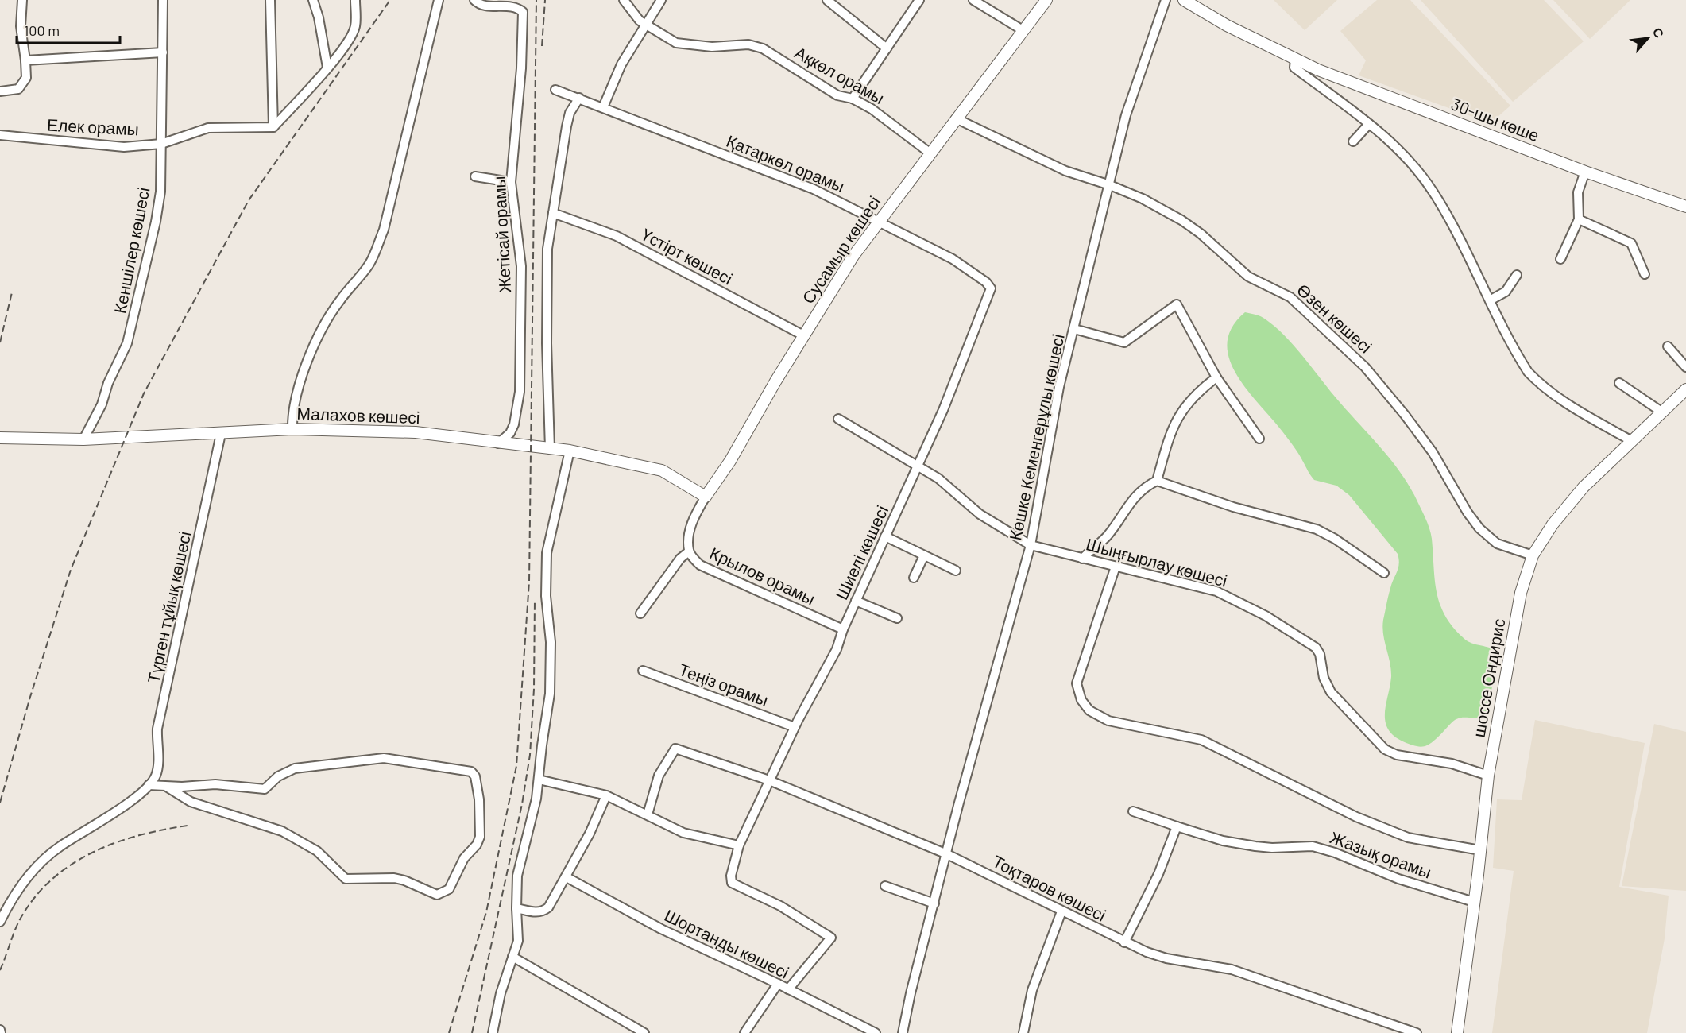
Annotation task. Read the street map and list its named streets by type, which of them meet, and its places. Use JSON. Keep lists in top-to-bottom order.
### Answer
{
  "streets": {
    "main road": [
      "30-шы көше",
      "Сусамыр көшесі",
      "Малахов көшесі",
      "шоссе Ондирис"
    ],
    "street": [
      "Ақкөл орамы",
      "Елек орамы",
      "Қатаркөл орамы",
      "Жетісай орамы",
      "Кеншілер көшесі",
      "Үстірт көшесі",
      "Өзен көшесі",
      "Көшке Кеменгерұлы көшесі",
      "Шиелі көшесі",
      "Шыңғырлау көшесі",
      "Крылов орамы",
      "Түрген тұйық көшесі",
      "Теңіз орамы",
      "Жазық орамы",
      "Тоқтаров көшесі",
      "Шортанды көшесі"
    ]
  },
  "crossings": [
    ["Ақкөл орамы", "Сусамыр көшесі"],
    ["Елек орамы", "Кеншілер көшесі"],
    ["Қатаркөл орамы", "Сусамыр көшесі"],
    ["Қатаркөл орамы", "Шиелі көшесі"],
    ["Жетісай орамы", "Малахов көшесі"],
    ["Сусамыр көшесі", "Үстірт көшесі"],
    ["Сусамыр көшесі", "Өзен көшесі"],
    ["Сусамыр көшесі", "Малахов көшесі"],
    ["Сусамыр көшесі", "Крылов орамы"],
    ["Кеншілер көшесі", "Малахов көшесі"],
    ["Өзен көшесі", "Көшке Кеменгерұлы көшесі"],
    ["Өзен көшесі", "шоссе Ондирис"],
    ["Малахов көшесі", "Түрген тұйық көшесі"],
    ["Көшке Кеменгерұлы көшесі", "Шыңғырлау көшесі"],
    ["Көшке Кеменгерұлы көшесі", "Тоқтаров көшесі"],
    ["Шиелі көшесі", "Крылов орамы"],
    ["Шиелі көшесі", "Теңіз орамы"],
    ["Шиелі көшесі", "Тоқтаров көшесі"],
    ["Шиелі көшесі", "Шортанды көшесі"],
    ["Шыңғырлау көшесі", "шоссе Ондирис"],
    ["Шыңғырлау көшесі", "Жазық орамы"],
    ["шоссе Ондирис", "Жазық орамы"]
  ],
  "scale_bar": "100 m",
  "north": "top right"
}
